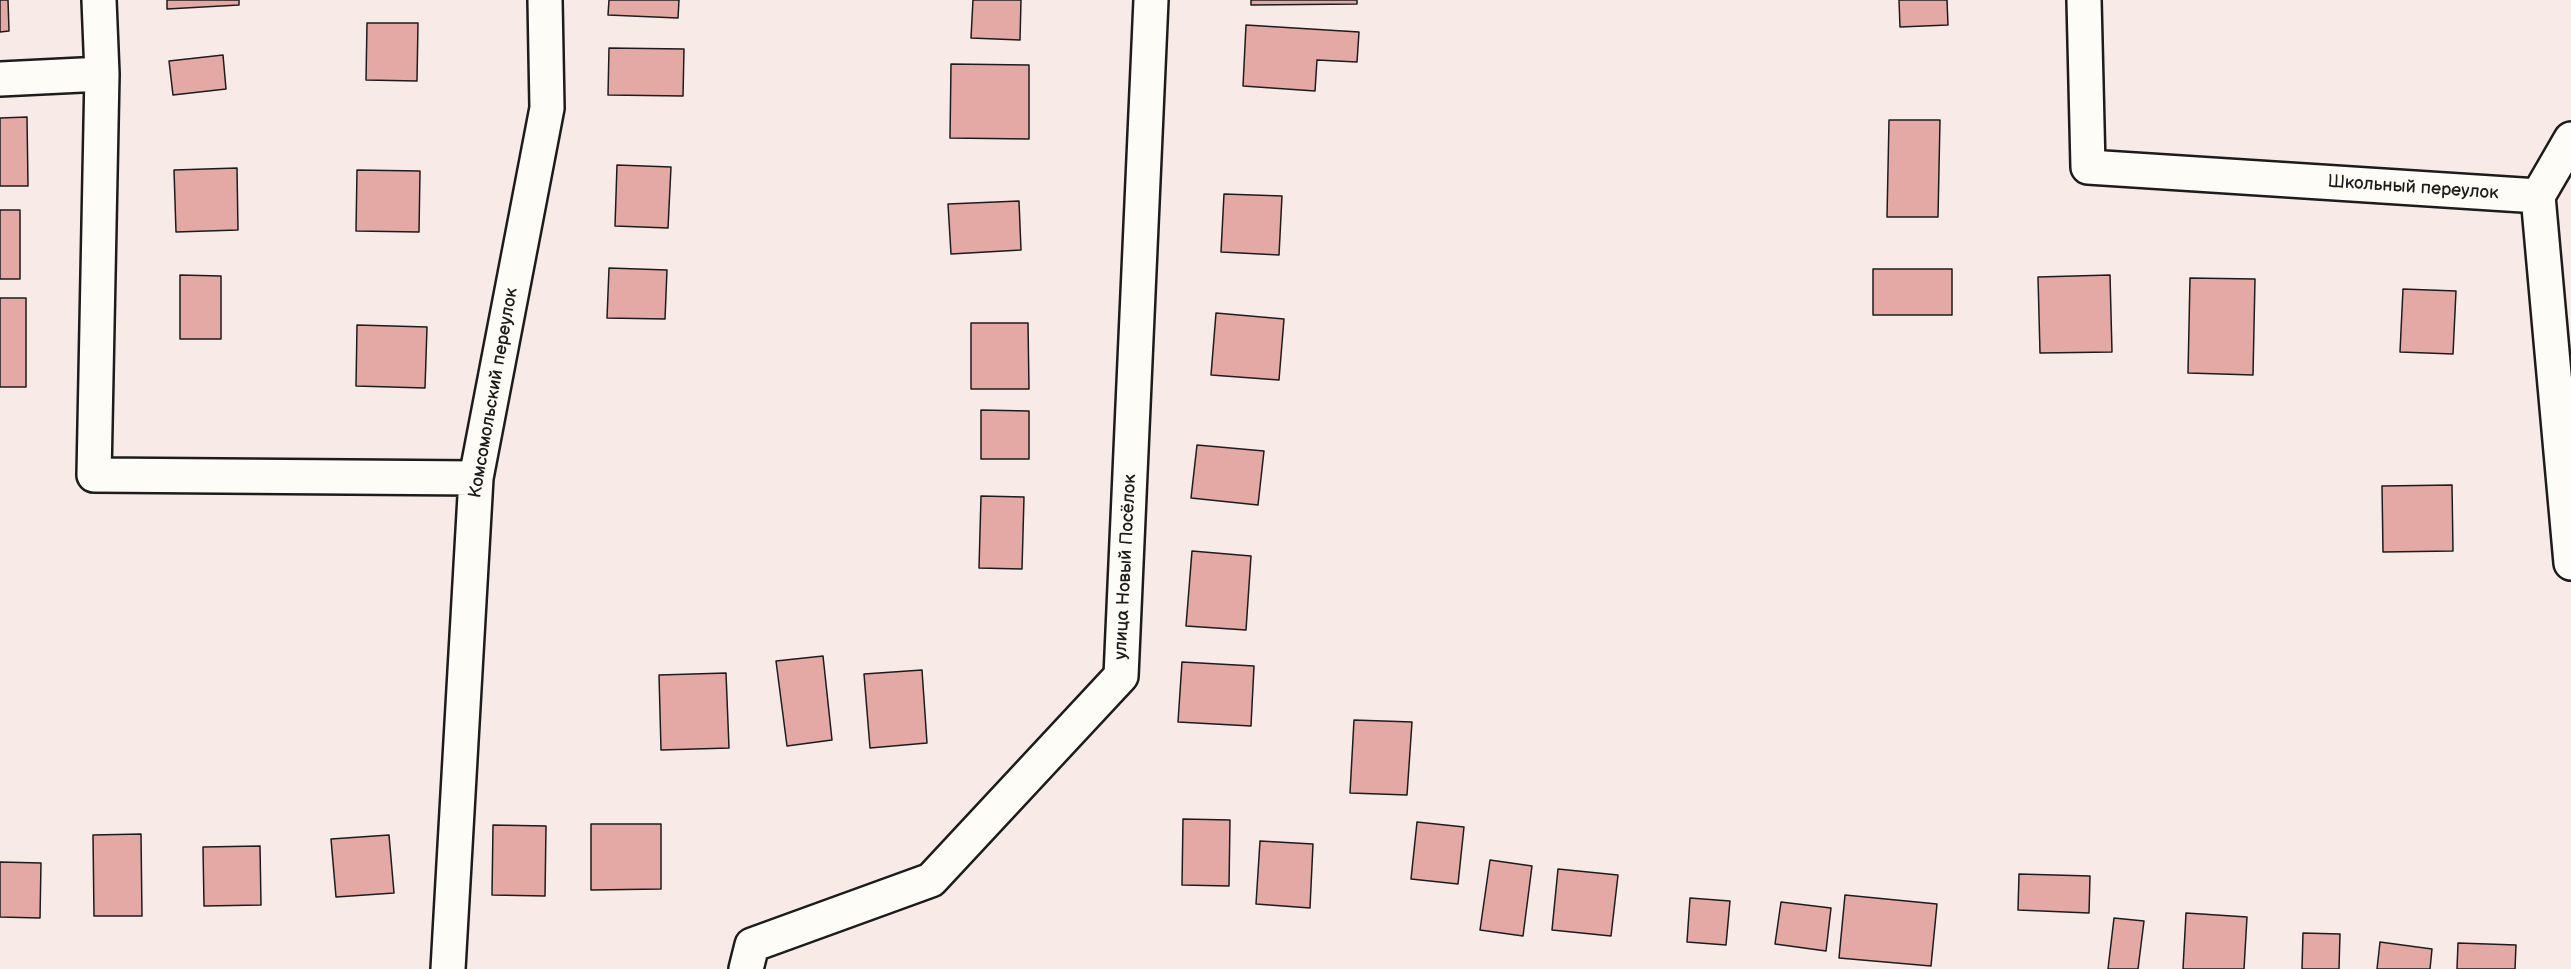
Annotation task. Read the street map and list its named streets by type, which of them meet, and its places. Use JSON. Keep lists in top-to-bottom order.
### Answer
{
  "streets": {
    "street": ["Школьный переулок", "Комсомольский переулок", "улица Новый Посёлок"]
  }
}
